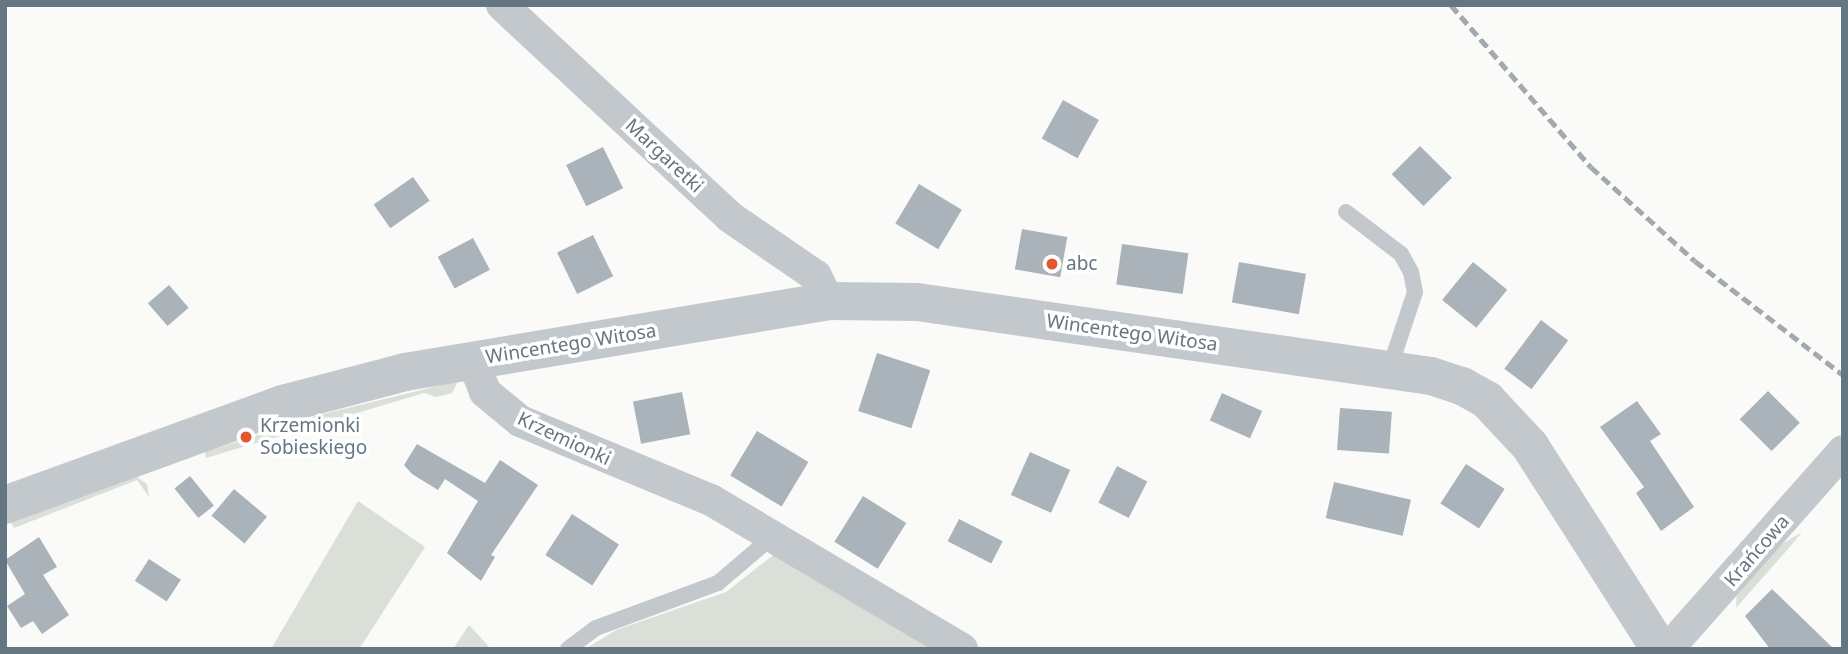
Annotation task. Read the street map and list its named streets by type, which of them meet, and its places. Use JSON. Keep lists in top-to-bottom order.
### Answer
{
  "streets": {
    "street": [
      "Margaretki",
      "Wincentego Witosa",
      "Krzemionki",
      "Krańcowa"
    ]
  },
  "crossings": [
    ["Margaretki", "Wincentego Witosa"],
    ["Wincentego Witosa", "Krzemionki"]
  ],
  "places": ["abc", "Krzemionki Sobieskiego"]
}
